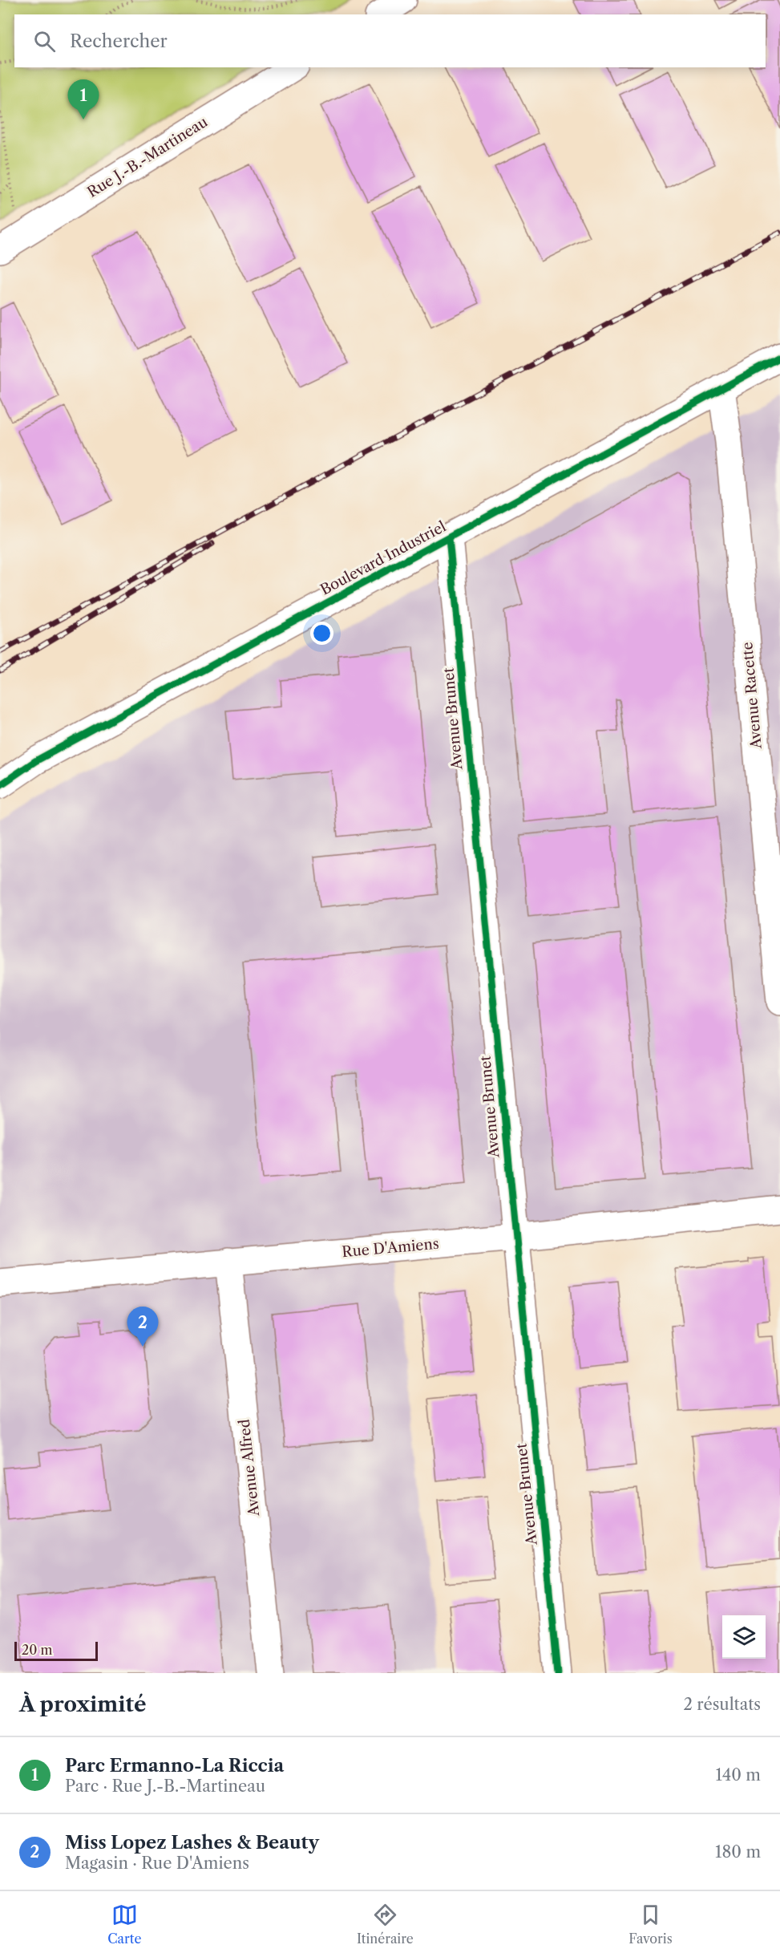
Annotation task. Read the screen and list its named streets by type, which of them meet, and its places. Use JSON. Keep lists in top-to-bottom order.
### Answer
{
  "streets": {
    "street": [
      "Rue J.-B.-Martineau",
      "Boulevard Industriel",
      "Avenue Racette",
      "Avenue Brunet",
      "Rue D'Amiens",
      "Avenue Alfred"
    ]
  },
  "crossings": [
    ["Boulevard Industriel", "Avenue Racette"],
    ["Boulevard Industriel", "Avenue Brunet"],
    ["Avenue Brunet", "Rue D'Amiens"],
    ["Rue D'Amiens", "Avenue Alfred"]
  ],
  "scale_bar": "20 m",
  "page": {
    "search": "Rechercher",
    "pins": ["1", "2"],
    "scale": "20 m",
    "heading": ["À proximité", "2 résultats"],
    "list": [
      {
        "mark": "1",
        "name": "Parc Ermanno-La Riccia",
        "note": "Parc · Rue J.-B.-Martineau",
        "value": "140 m"
      },
      {
        "mark": "2",
        "name": "Miss Lopez Lashes & Beauty",
        "note": "Magasin · Rue D'Amiens",
        "value": "180 m"
      }
    ],
    "nav": ["Carte", "Itinéraire", "Favoris"]
  }
}
